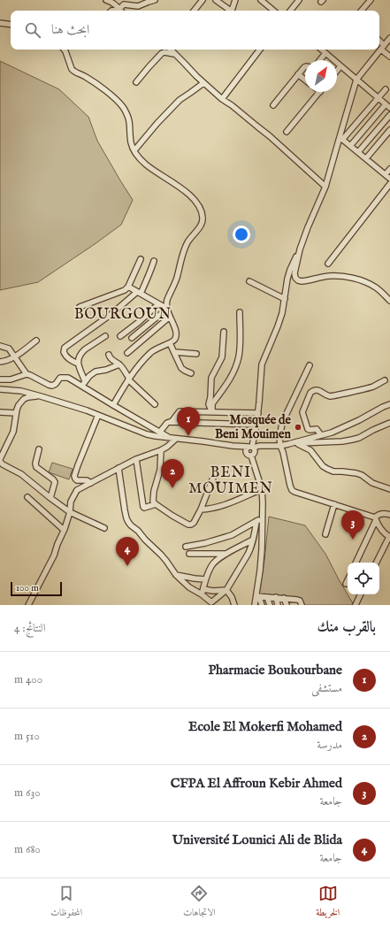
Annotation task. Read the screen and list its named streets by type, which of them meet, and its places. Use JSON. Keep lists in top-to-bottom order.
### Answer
{
  "districts": ["BOURGOUN", "BENI MOUIMEN"],
  "places": ["Mosquée de Beni Mouimen"],
  "scale_bar": "100 m",
  "north": "top right",
  "page": {
    "search": "ابحث هنا",
    "pins": [
      "1",
      "2",
      "3",
      "4"
    ],
    "scale": "100 m",
    "heading": ["بالقرب منك", "النتائج: 4"],
    "list": [
      {
        "mark": "1",
        "name": "Pharmacie Boukourbane",
        "note": "مستشفى",
        "value": "400 m"
      },
      {
        "mark": "2",
        "name": "Ecole El Mokerfi Mohamed",
        "note": "مدرسة",
        "value": "510 m"
      },
      {
        "mark": "3",
        "name": "CFPA El Affroun Kebir Ahmed",
        "note": "جامعة",
        "value": "630 m"
      },
      {
        "mark": "4",
        "name": "Université Lounici Ali de Blida",
        "note": "جامعة",
        "value": "680 m"
      }
    ],
    "nav": ["الخريطة", "الاتجاهات", "المحفوظات"]
  }
}
